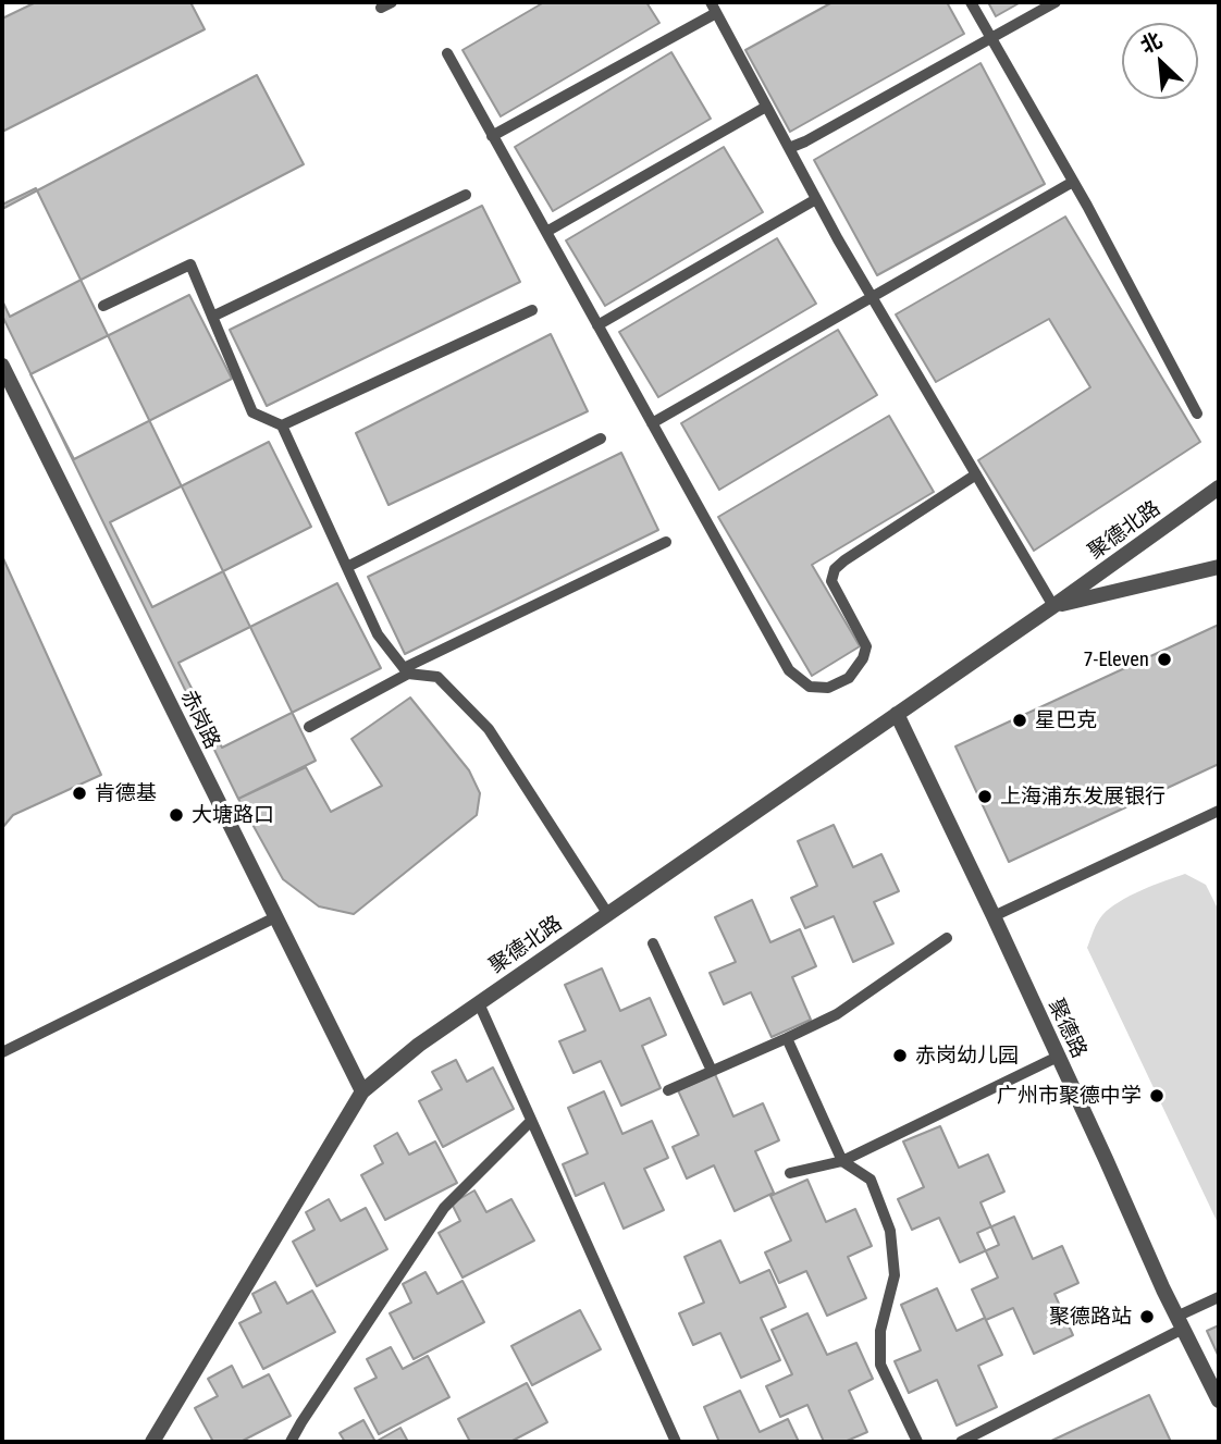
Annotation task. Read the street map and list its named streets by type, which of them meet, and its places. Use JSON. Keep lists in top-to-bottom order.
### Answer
{
  "streets": {
    "street": ["聚德北路", "赤岗路", "聚德路"]
  },
  "crossings": [
    ["聚德北路", "赤岗路"],
    ["聚德北路", "聚德路"]
  ],
  "places": [
    "7-Eleven",
    "星巴克",
    "肯德基",
    "上海浦东发展银行",
    "大塘路口",
    "赤岗幼儿园",
    "广州市聚德中学",
    "聚德路站"
  ],
  "north": "top left"
}
